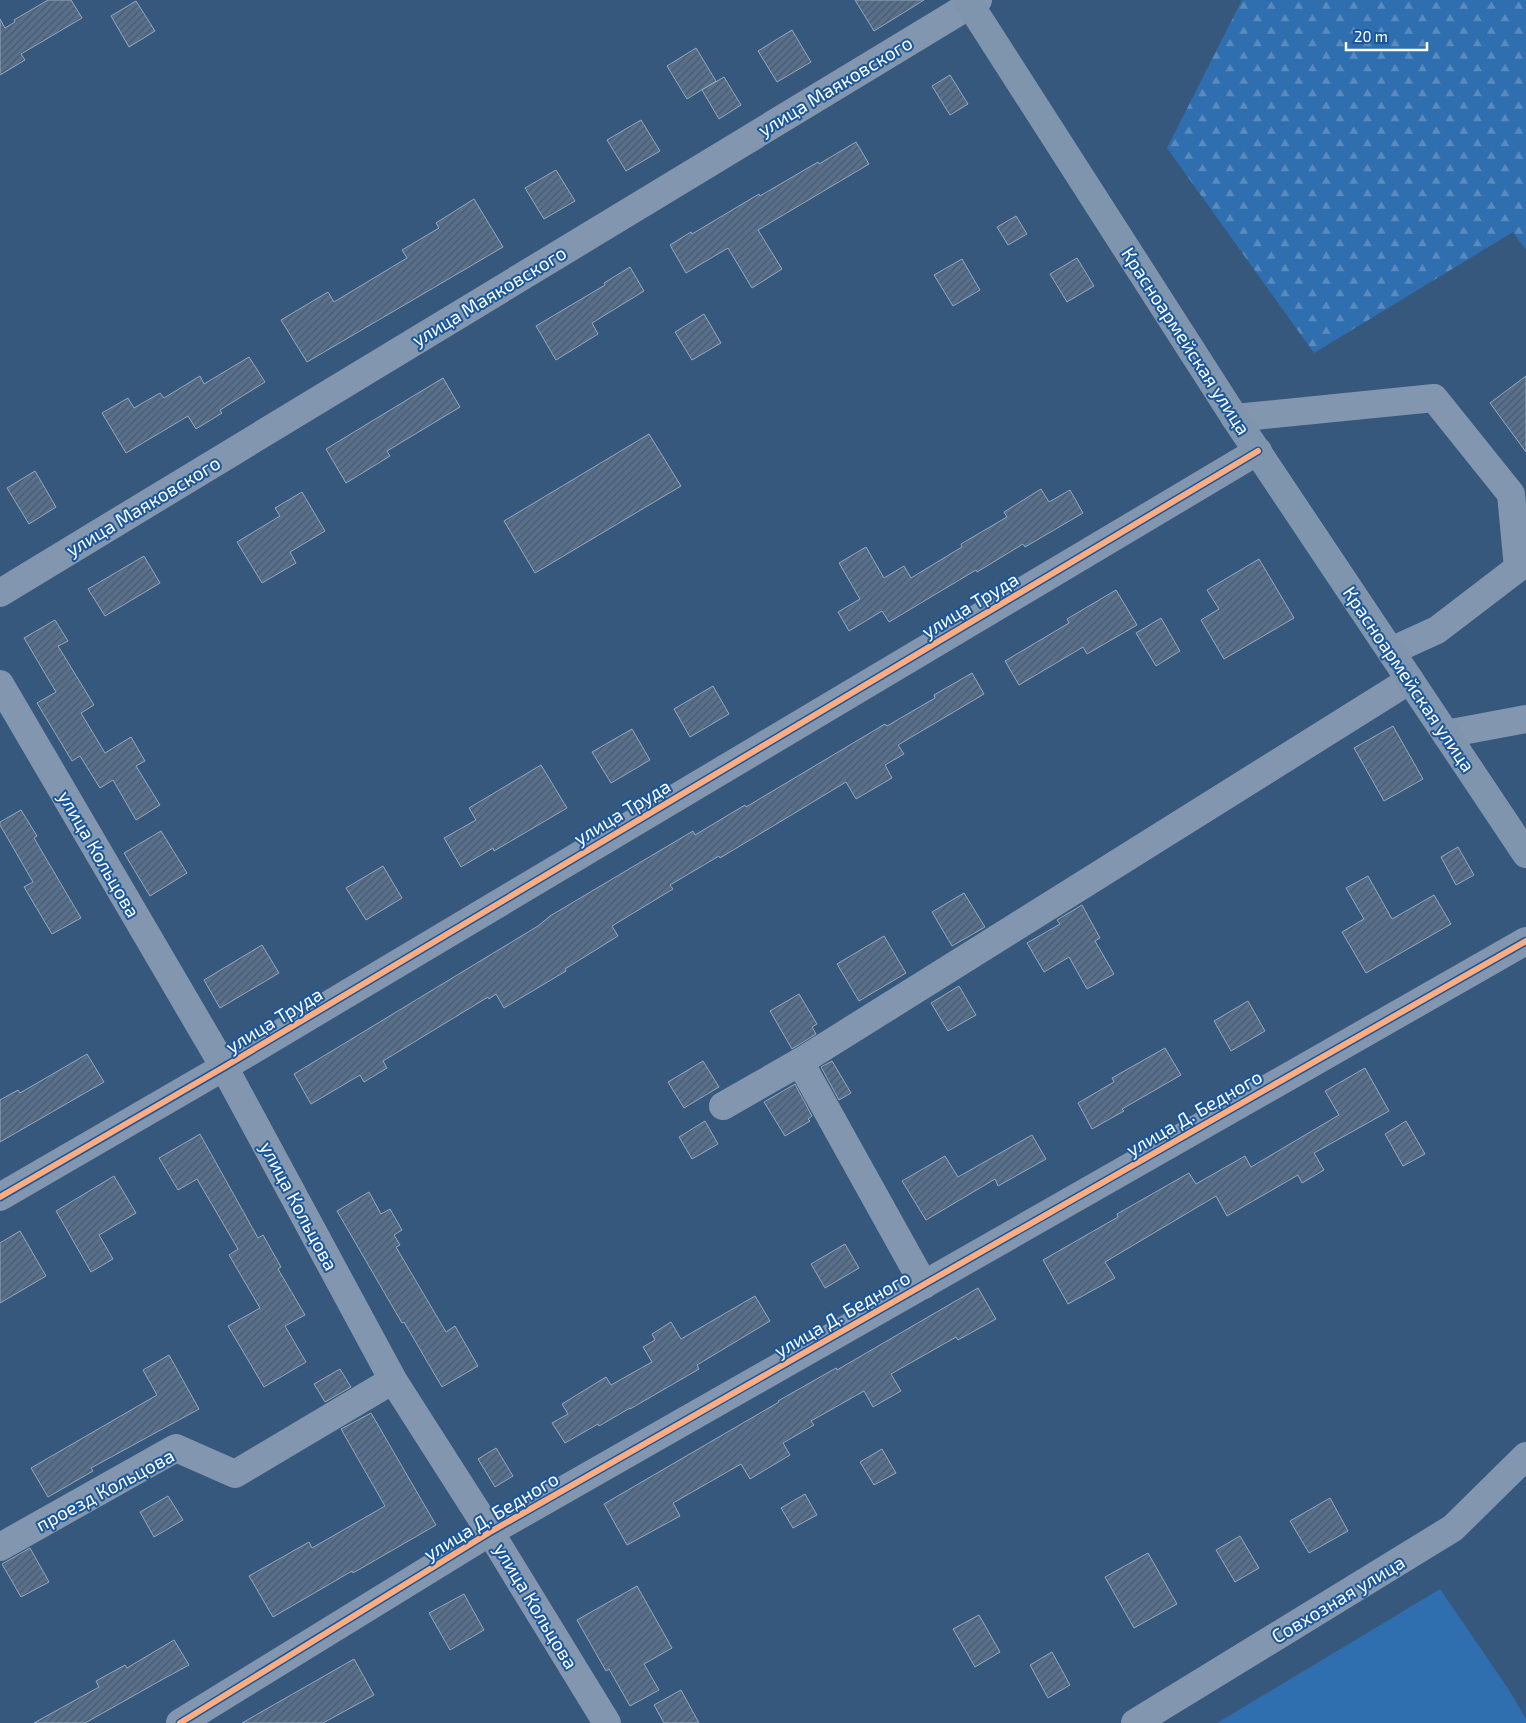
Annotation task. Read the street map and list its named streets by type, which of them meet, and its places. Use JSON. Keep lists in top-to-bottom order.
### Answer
{
  "streets": {
    "main road": ["Красноармейская улица"],
    "street": [
      "улица Маяковского",
      "улица Труда",
      "улица Кольцова",
      "улица Д. Бедного",
      "проезд Кольцова",
      "Совхозная улица"
    ]
  },
  "crossings": [
    ["улица Маяковского", "Красноармейская улица"],
    ["Красноармейская улица", "улица Труда"],
    ["улица Труда", "улица Кольцова"],
    ["улица Кольцова", "улица Д. Бедного"],
    ["улица Кольцова", "проезд Кольцова"]
  ],
  "scale_bar": "20 m"
}
